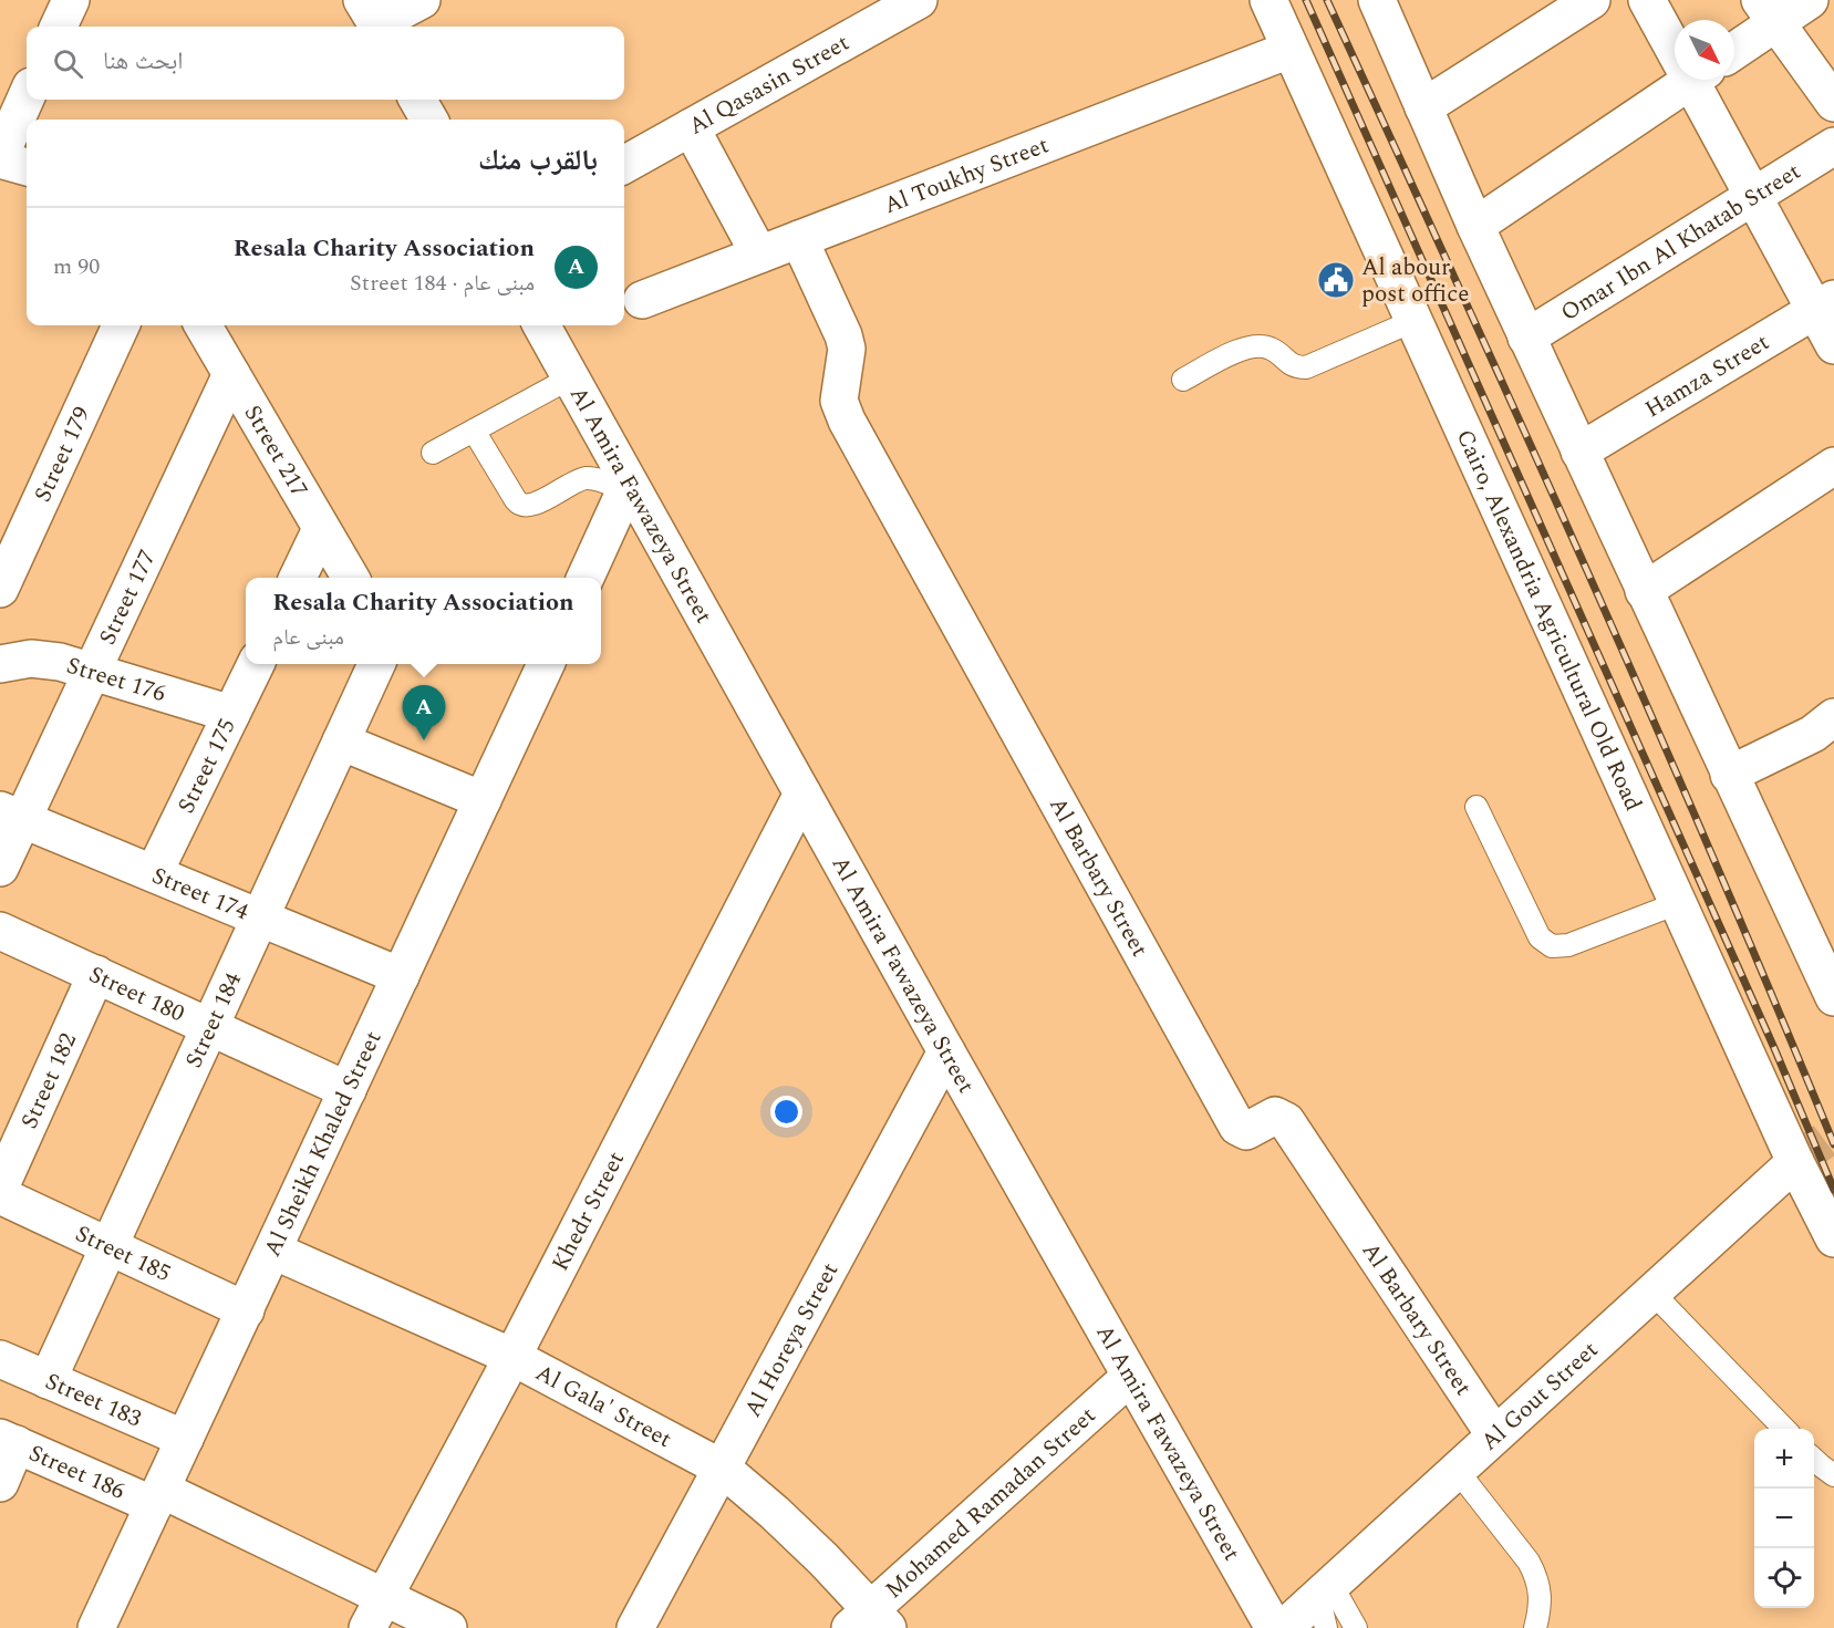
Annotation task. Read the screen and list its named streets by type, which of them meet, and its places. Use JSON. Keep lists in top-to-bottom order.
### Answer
{
  "streets": {
    "street": [
      "Al Qasasin Street",
      "Al Toukhy Street",
      "Omar Ibn Al Khatab Street",
      "Hamza Street",
      "Street 217",
      "Street 179",
      "Al Amira Fawazeya Street",
      "Street 177",
      "Cairo, Alexandria Agricultural Old Road",
      "Street 176",
      "Street 175",
      "Al Barbary Street",
      "Street 174",
      "Street 180",
      "Street 184",
      "Street 182",
      "Al Sheikh Khaled Street",
      "Khedr Street",
      "Street 185",
      "Al Horeya Street",
      "Al Gout Street",
      "Street 183",
      "Al Gala' Street",
      "Street 186",
      "Mohamed Ramadan Street"
    ]
  },
  "crossings": [
    ["Al Toukhy Street", "Cairo, Alexandria Agricultural Old Road"],
    ["Al Toukhy Street", "Al Barbary Street"],
    ["Street 217", "Street 177"],
    ["Al Amira Fawazeya Street", "Khedr Street"],
    ["Al Amira Fawazeya Street", "Al Horeya Street"],
    ["Al Amira Fawazeya Street", "Mohamed Ramadan Street"],
    ["Street 177", "Street 176"],
    ["Street 177", "Street 174"],
    ["Cairo, Alexandria Agricultural Old Road", "Al Gout Street"],
    ["Street 176", "Street 175"],
    ["Street 175", "Street 174"],
    ["Al Barbary Street", "Al Gout Street"],
    ["Street 174", "Street 184"],
    ["Street 174", "Al Sheikh Khaled Street"],
    ["Street 180", "Street 184"],
    ["Street 180", "Street 182"],
    ["Street 180", "Al Sheikh Khaled Street"],
    ["Street 184", "Street 185"],
    ["Street 184", "Street 183"],
    ["Al Sheikh Khaled Street", "Street 185"],
    ["Al Sheikh Khaled Street", "Street 183"],
    ["Al Sheikh Khaled Street", "Al Gala' Street"],
    ["Al Sheikh Khaled Street", "Street 186"],
    ["Khedr Street", "Al Gala' Street"],
    ["Khedr Street", "Street 186"],
    ["Al Horeya Street", "Al Gala' Street"],
    ["Al Gala' Street", "Mohamed Ramadan Street"]
  ],
  "places": {
    "public building": ["Al abour post office"]
  },
  "north": "bottom right",
  "page": {
    "search": "ابحث هنا",
    "heading": "بالقرب منك",
    "list": [
      {
        "mark": "A",
        "name": "Resala Charity Association",
        "note": "مبنى عام · Street 184",
        "value": "90 m"
      }
    ],
    "popup": ["Resala Charity Association", "مبنى عام"],
    "pins": "A",
    "map_buttons": ["+", "−"]
  }
}
